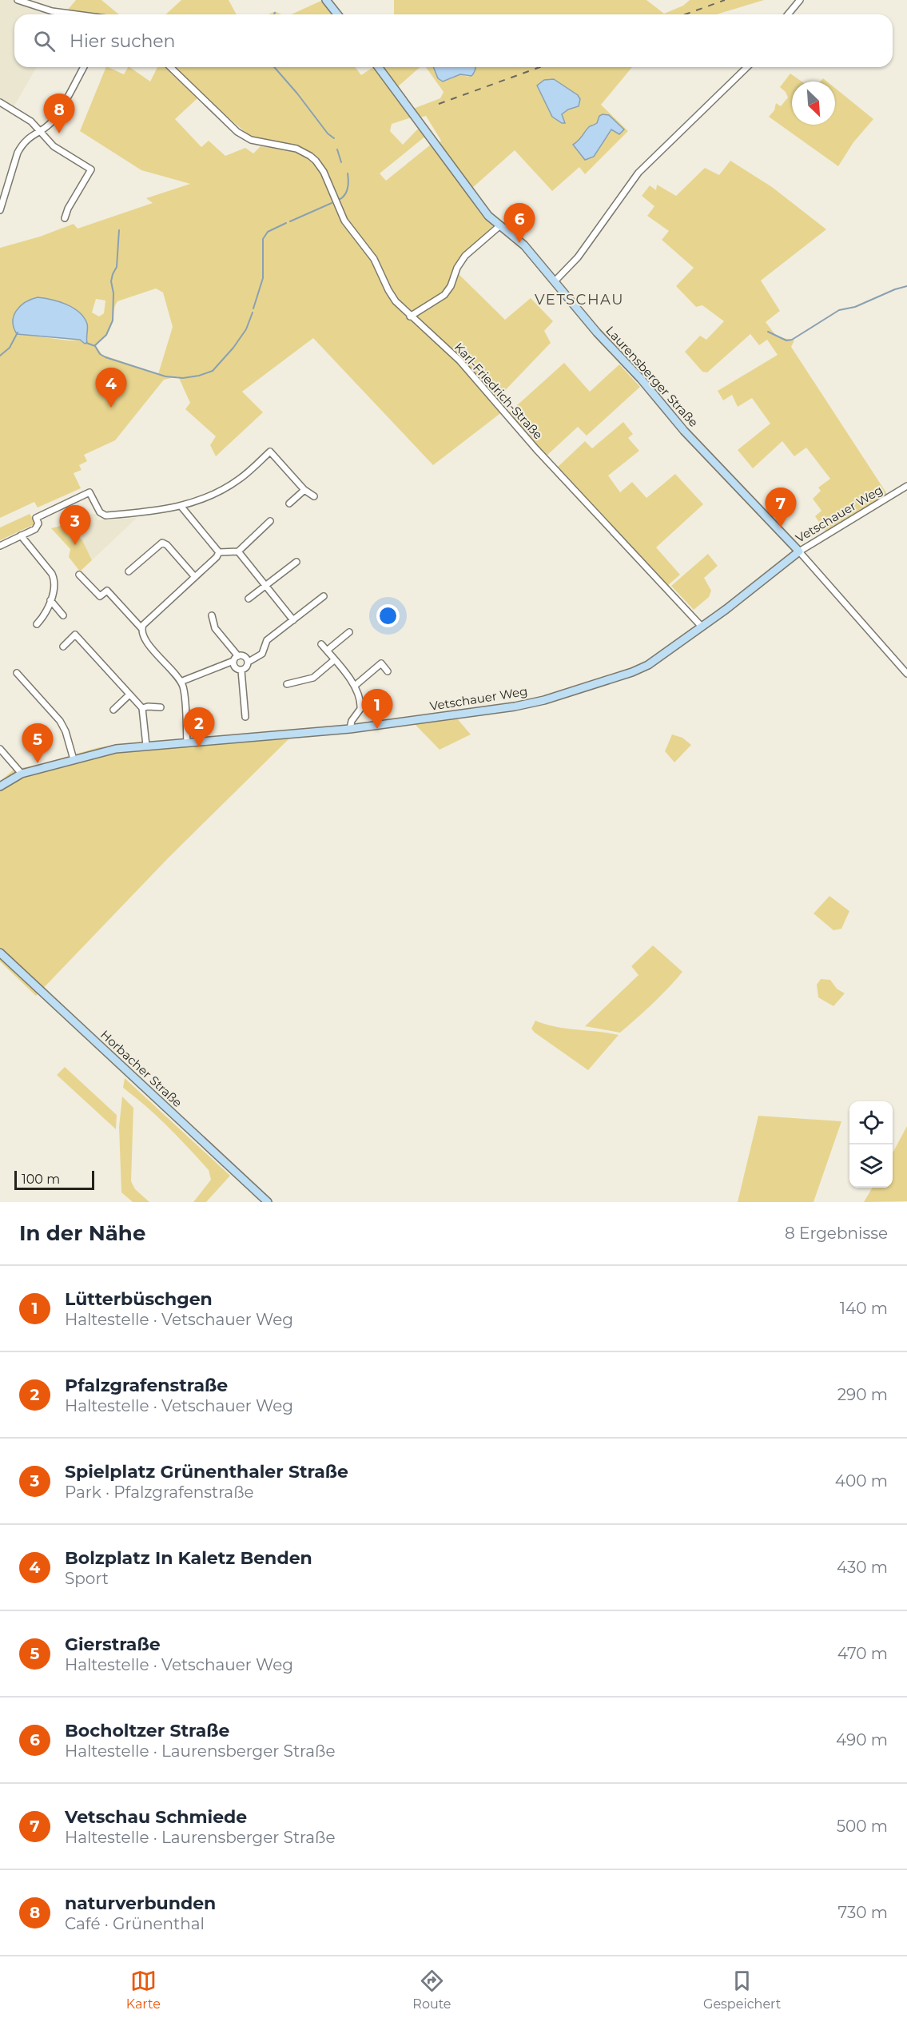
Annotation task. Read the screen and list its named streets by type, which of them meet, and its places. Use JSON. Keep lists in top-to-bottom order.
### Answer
{
  "streets": {
    "street": [
      "Laurensberger Straße",
      "Karl-Friedrich-Straße",
      "Vetschauer Weg",
      "Horbacher Straße"
    ]
  },
  "crossings": [
    ["Laurensberger Straße", "Vetschauer Weg"],
    ["Karl-Friedrich-Straße", "Vetschauer Weg"]
  ],
  "districts": ["VETSCHAU"],
  "scale_bar": "100 m",
  "north": "bottom right",
  "page": {
    "search": "Hier suchen",
    "pins": [
      "8",
      "6",
      "4",
      "7",
      "3",
      "1",
      "2",
      "5"
    ],
    "scale": "100 m",
    "heading": ["In der Nähe", "8 Ergebnisse"],
    "list": [
      {
        "mark": "1",
        "name": "Lütterbüschgen",
        "note": "Haltestelle · Vetschauer Weg",
        "value": "140 m"
      },
      {
        "mark": "2",
        "name": "Pfalzgrafenstraße",
        "note": "Haltestelle · Vetschauer Weg",
        "value": "290 m"
      },
      {
        "mark": "3",
        "name": "Spielplatz Grünenthaler Straße",
        "note": "Park · Pfalzgrafenstraße",
        "value": "400 m"
      },
      {
        "mark": "4",
        "name": "Bolzplatz In Kaletz Benden",
        "note": "Sport",
        "value": "430 m"
      },
      {
        "mark": "5",
        "name": "Gierstraße",
        "note": "Haltestelle · Vetschauer Weg",
        "value": "470 m"
      },
      {
        "mark": "6",
        "name": "Bocholtzer Straße",
        "note": "Haltestelle · Laurensberger Straße",
        "value": "490 m"
      },
      {
        "mark": "7",
        "name": "Vetschau Schmiede",
        "note": "Haltestelle · Laurensberger Straße",
        "value": "500 m"
      },
      {
        "mark": "8",
        "name": "naturverbunden",
        "note": "Café · Grünenthal",
        "value": "730 m"
      }
    ],
    "nav": ["Karte", "Route", "Gespeichert"]
  }
}
